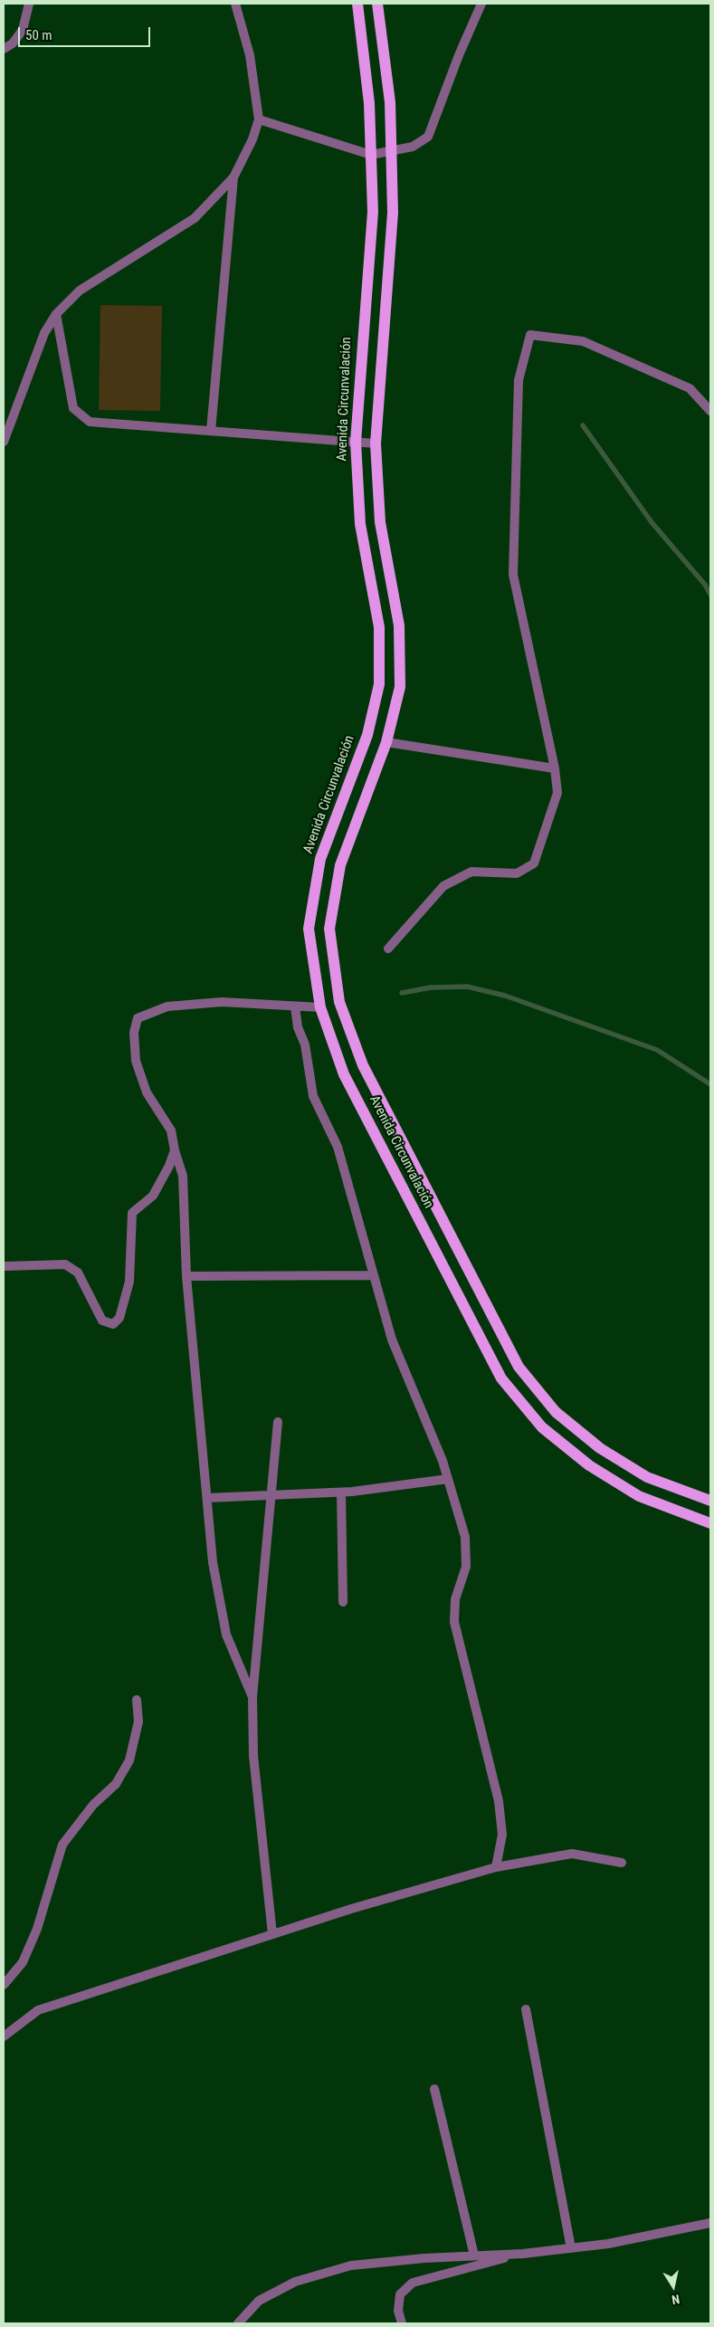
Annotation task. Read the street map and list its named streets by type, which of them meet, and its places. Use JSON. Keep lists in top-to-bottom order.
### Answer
{
  "streets": {
    "main road": ["Avenida Circunvalación"]
  },
  "scale_bar": "50 m",
  "north": "bottom"
}
